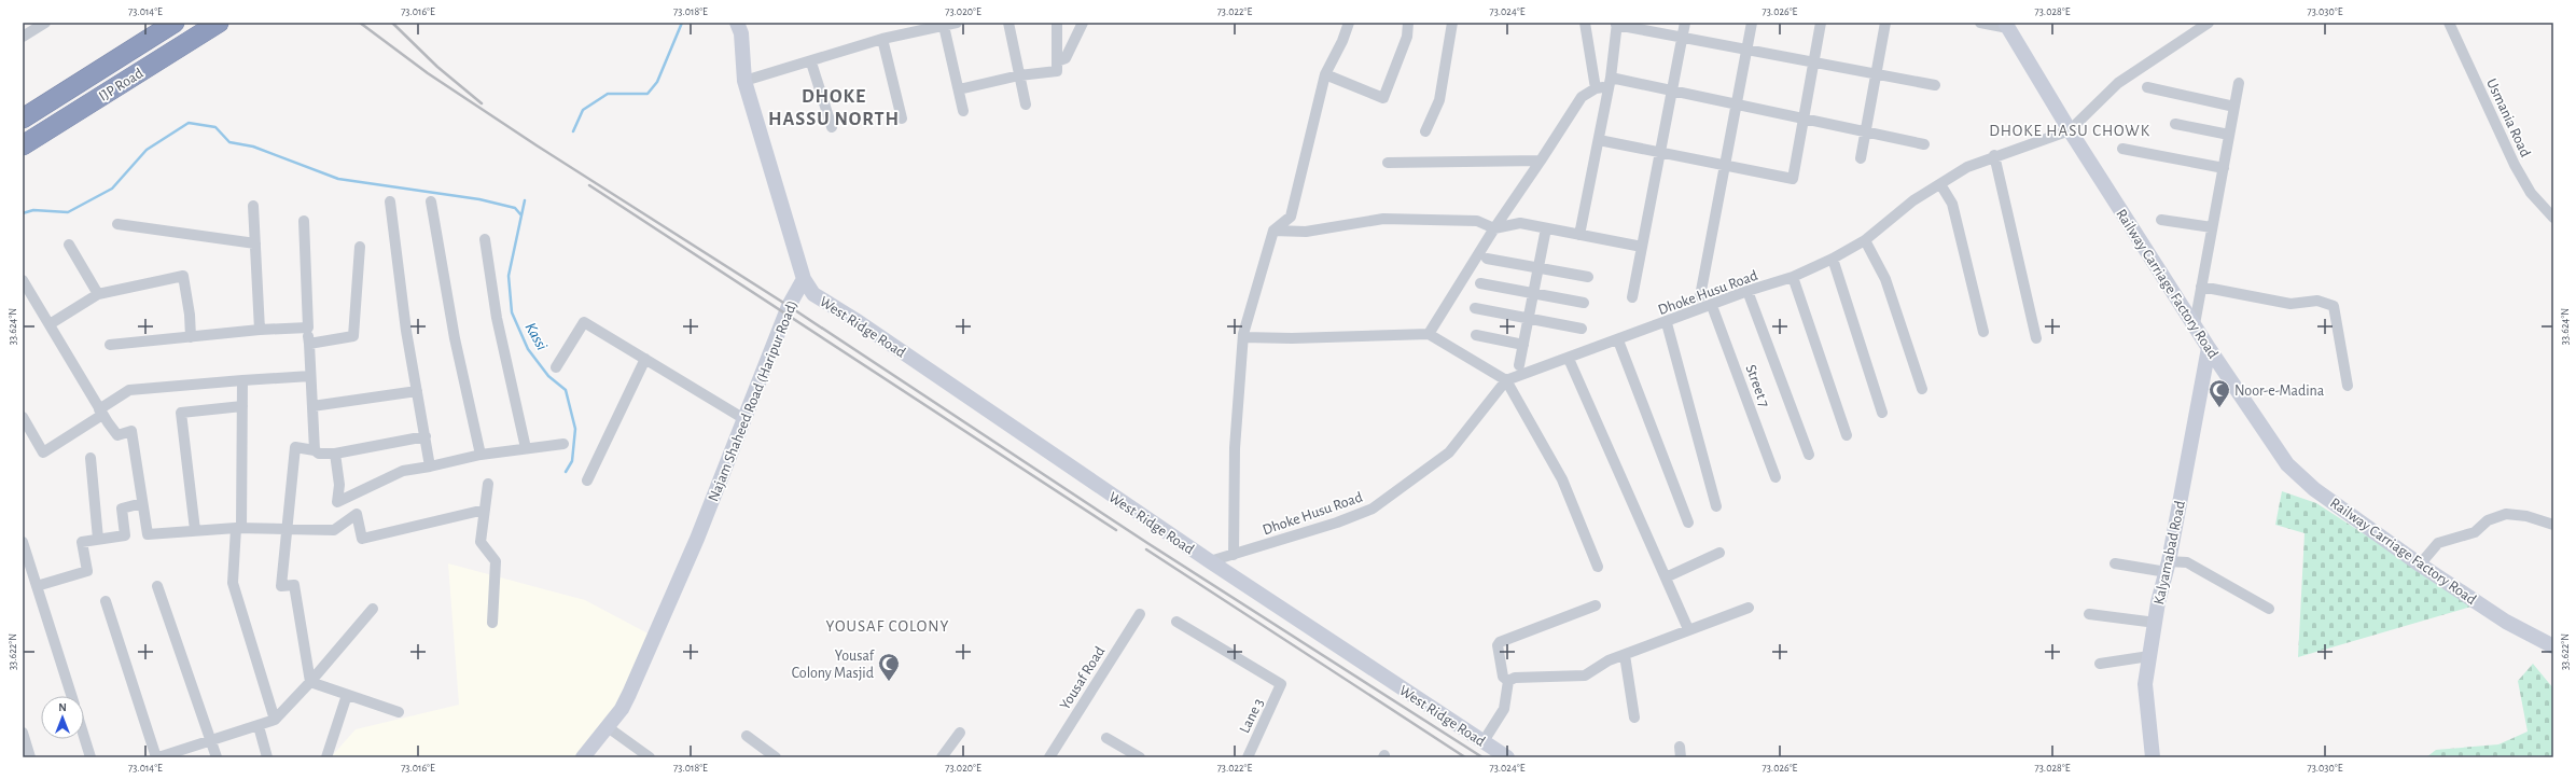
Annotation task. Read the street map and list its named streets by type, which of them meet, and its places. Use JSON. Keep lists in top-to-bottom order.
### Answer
{
  "streets": {
    "highway": ["IJP Road"],
    "main road": [
      "Railway Carriage Factory Road",
      "West Ridge Road",
      "Najam Shaheed Road (Haripur Road)",
      "Kalyamabad Road"
    ],
    "street": [
      "Usmania Road",
      "Dhoke Husu Road",
      "Street 7",
      "Yousaf Road",
      "Lane 3"
    ]
  },
  "crossings": [
    ["Railway Carriage Factory Road", "Dhoke Husu Road"],
    ["Railway Carriage Factory Road", "Kalyamabad Road"],
    ["Dhoke Husu Road", "West Ridge Road"],
    ["Dhoke Husu Road", "Street 7"],
    ["West Ridge Road", "Najam Shaheed Road (Haripur Road)"]
  ],
  "districts": ["DHOKE HASSU NORTH", "DHOKE HASU CHOWK", "YOUSAF COLONY"],
  "water": ["Kassi"],
  "places": {
    "mosque": ["Noor-e-Madina", "Yousaf Colony Masjid"]
  },
  "north": "top",
  "coordinates": [
    "73.014°E",
    "73.016°E",
    "73.018°E",
    "73.020°E",
    "73.022°E",
    "73.024°E",
    "73.026°E",
    "73.028°E",
    "73.030°E",
    "33.624°N",
    "33.622°N"
  ]
}
